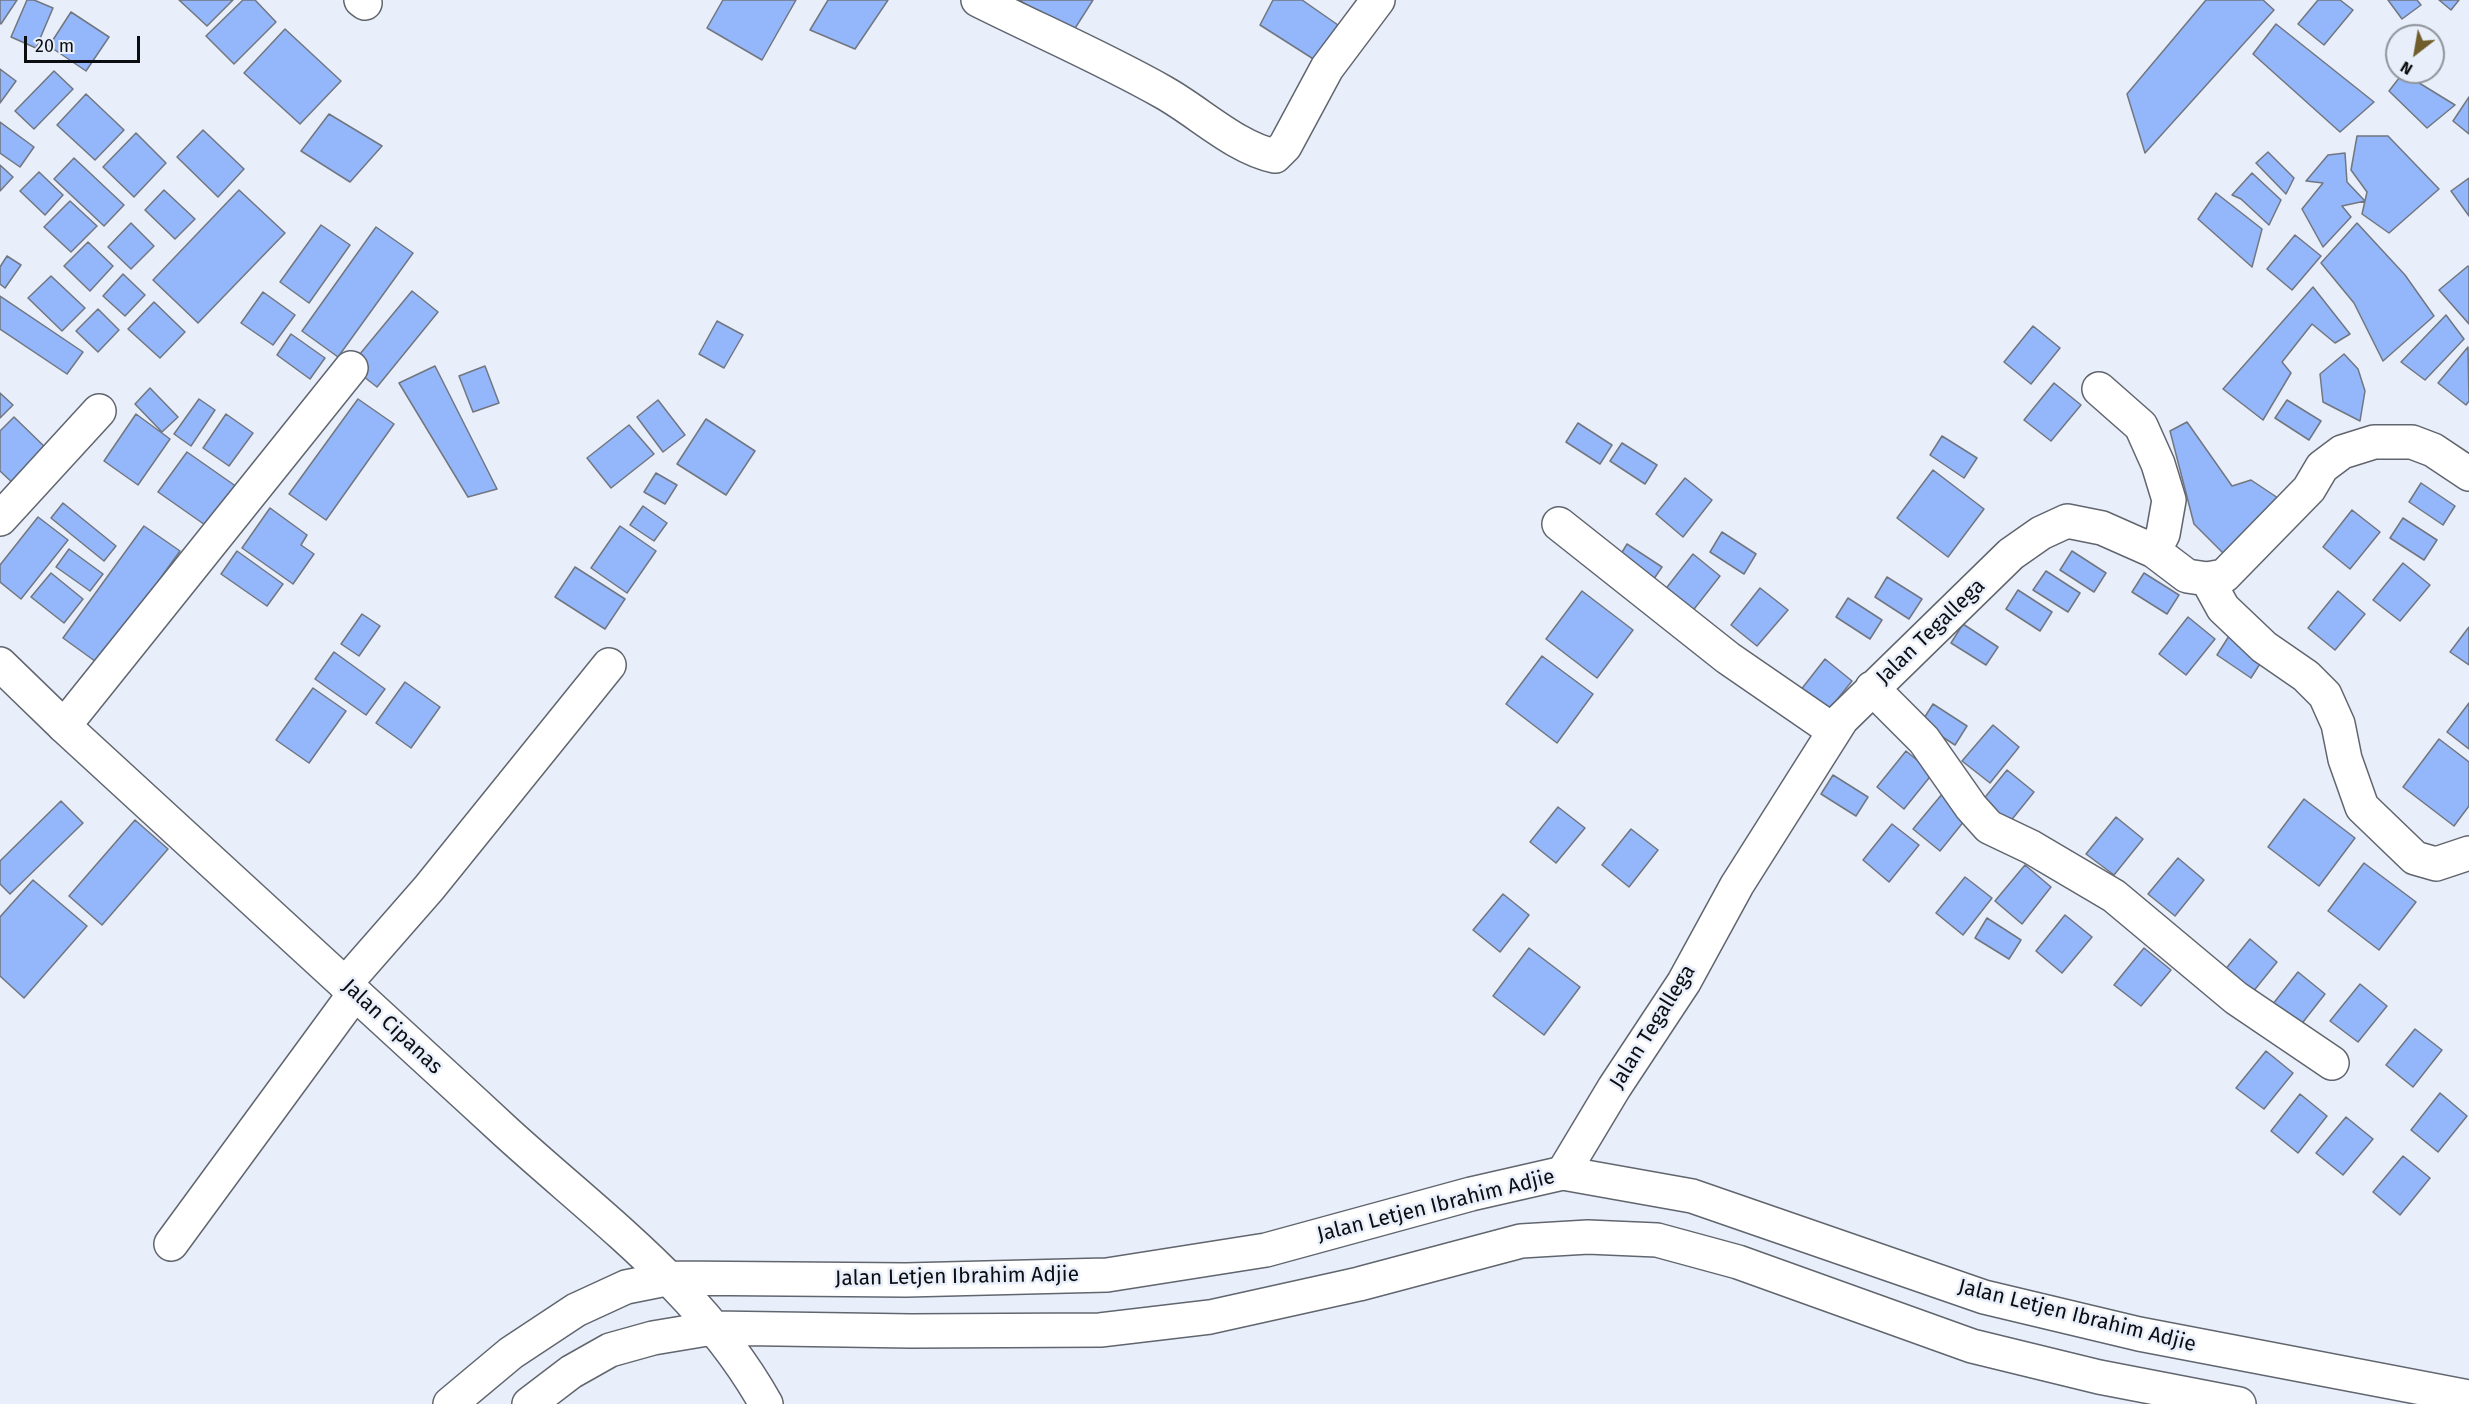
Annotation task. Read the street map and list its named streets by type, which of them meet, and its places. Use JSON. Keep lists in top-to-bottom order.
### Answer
{
  "streets": {
    "street": ["Jalan Tegallega", "Jalan Cipanas", "Jalan Letjen Ibrahim Adjie"]
  },
  "crossings": [
    ["Jalan Tegallega", "Jalan Letjen Ibrahim Adjie"],
    ["Jalan Cipanas", "Jalan Letjen Ibrahim Adjie"]
  ],
  "scale_bar": "20 m",
  "north": "bottom left"
}
